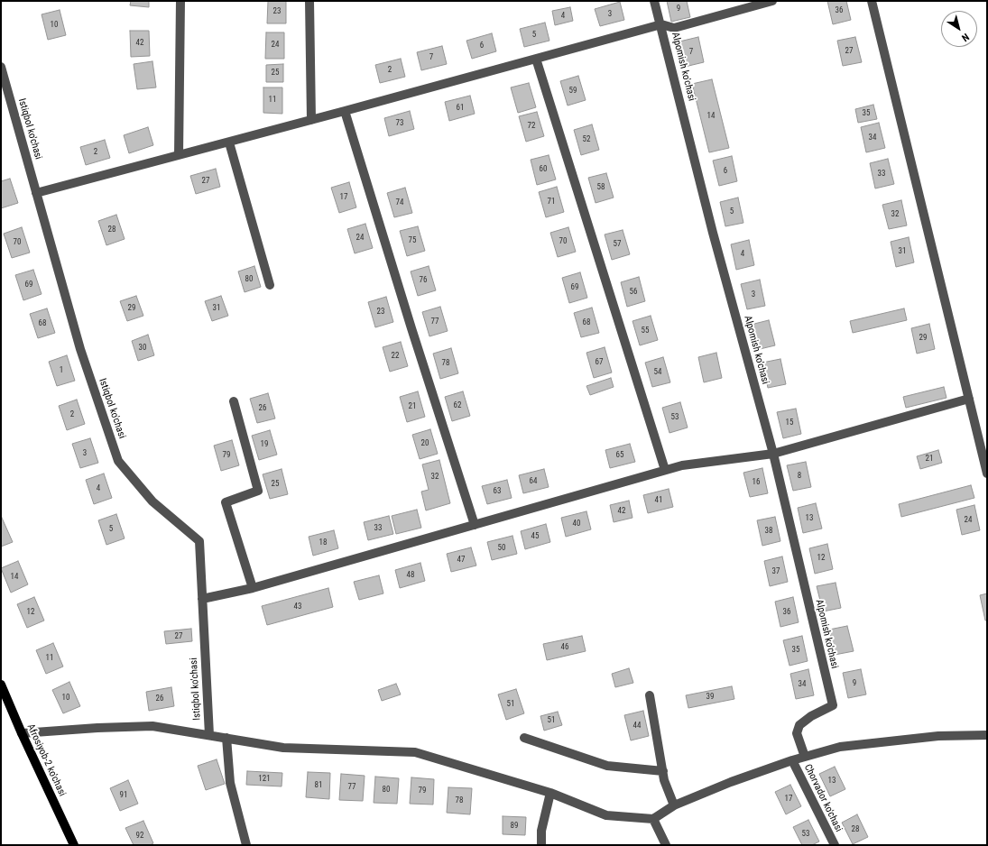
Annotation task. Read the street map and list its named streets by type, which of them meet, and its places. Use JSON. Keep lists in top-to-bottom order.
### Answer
{
  "streets": {
    "main road": ["Afrosiyob-2 ko'chasi"],
    "street": ["Alpomish ko'chasi", "Istiqbol ko'chasi", "Chorvador ko'chasi"]
  },
  "house_numbers": [
    "9",
    "36",
    "23",
    "3",
    "4",
    "10",
    "5",
    "42",
    "24",
    "6",
    "27",
    "7",
    "7",
    "2",
    "25",
    "59",
    "11",
    "61",
    "35",
    "14",
    "73",
    "72",
    "34",
    "52",
    "2",
    "60",
    "6",
    "33",
    "27",
    "58",
    "17",
    "71",
    "74",
    "5",
    "32",
    "28",
    "24",
    "75",
    "70",
    "70",
    "57",
    "31",
    "4",
    "80",
    "76",
    "69",
    "69",
    "56",
    "3",
    "29",
    "31",
    "23",
    "77",
    "68",
    "68",
    "55",
    "29",
    "30",
    "22",
    "67",
    "78",
    "1",
    "54",
    "62",
    "21",
    "26",
    "2",
    "53",
    "15",
    "20",
    "19",
    "3",
    "79",
    "65",
    "21",
    "8",
    "32",
    "64",
    "16",
    "25",
    "4",
    "63",
    "41",
    "42",
    "13",
    "24",
    "40",
    "33",
    "5",
    "38",
    "45",
    "18",
    "50",
    "12",
    "47",
    "37",
    "48",
    "14",
    "43",
    "12",
    "36",
    "27",
    "46",
    "35",
    "11",
    "9",
    "34",
    "39",
    "10",
    "26",
    "51",
    "51",
    "44",
    "121",
    "13",
    "81",
    "77",
    "80",
    "79",
    "91",
    "17",
    "78",
    "89",
    "28",
    "53",
    "92"
  ],
  "north": "bottom right"
}
